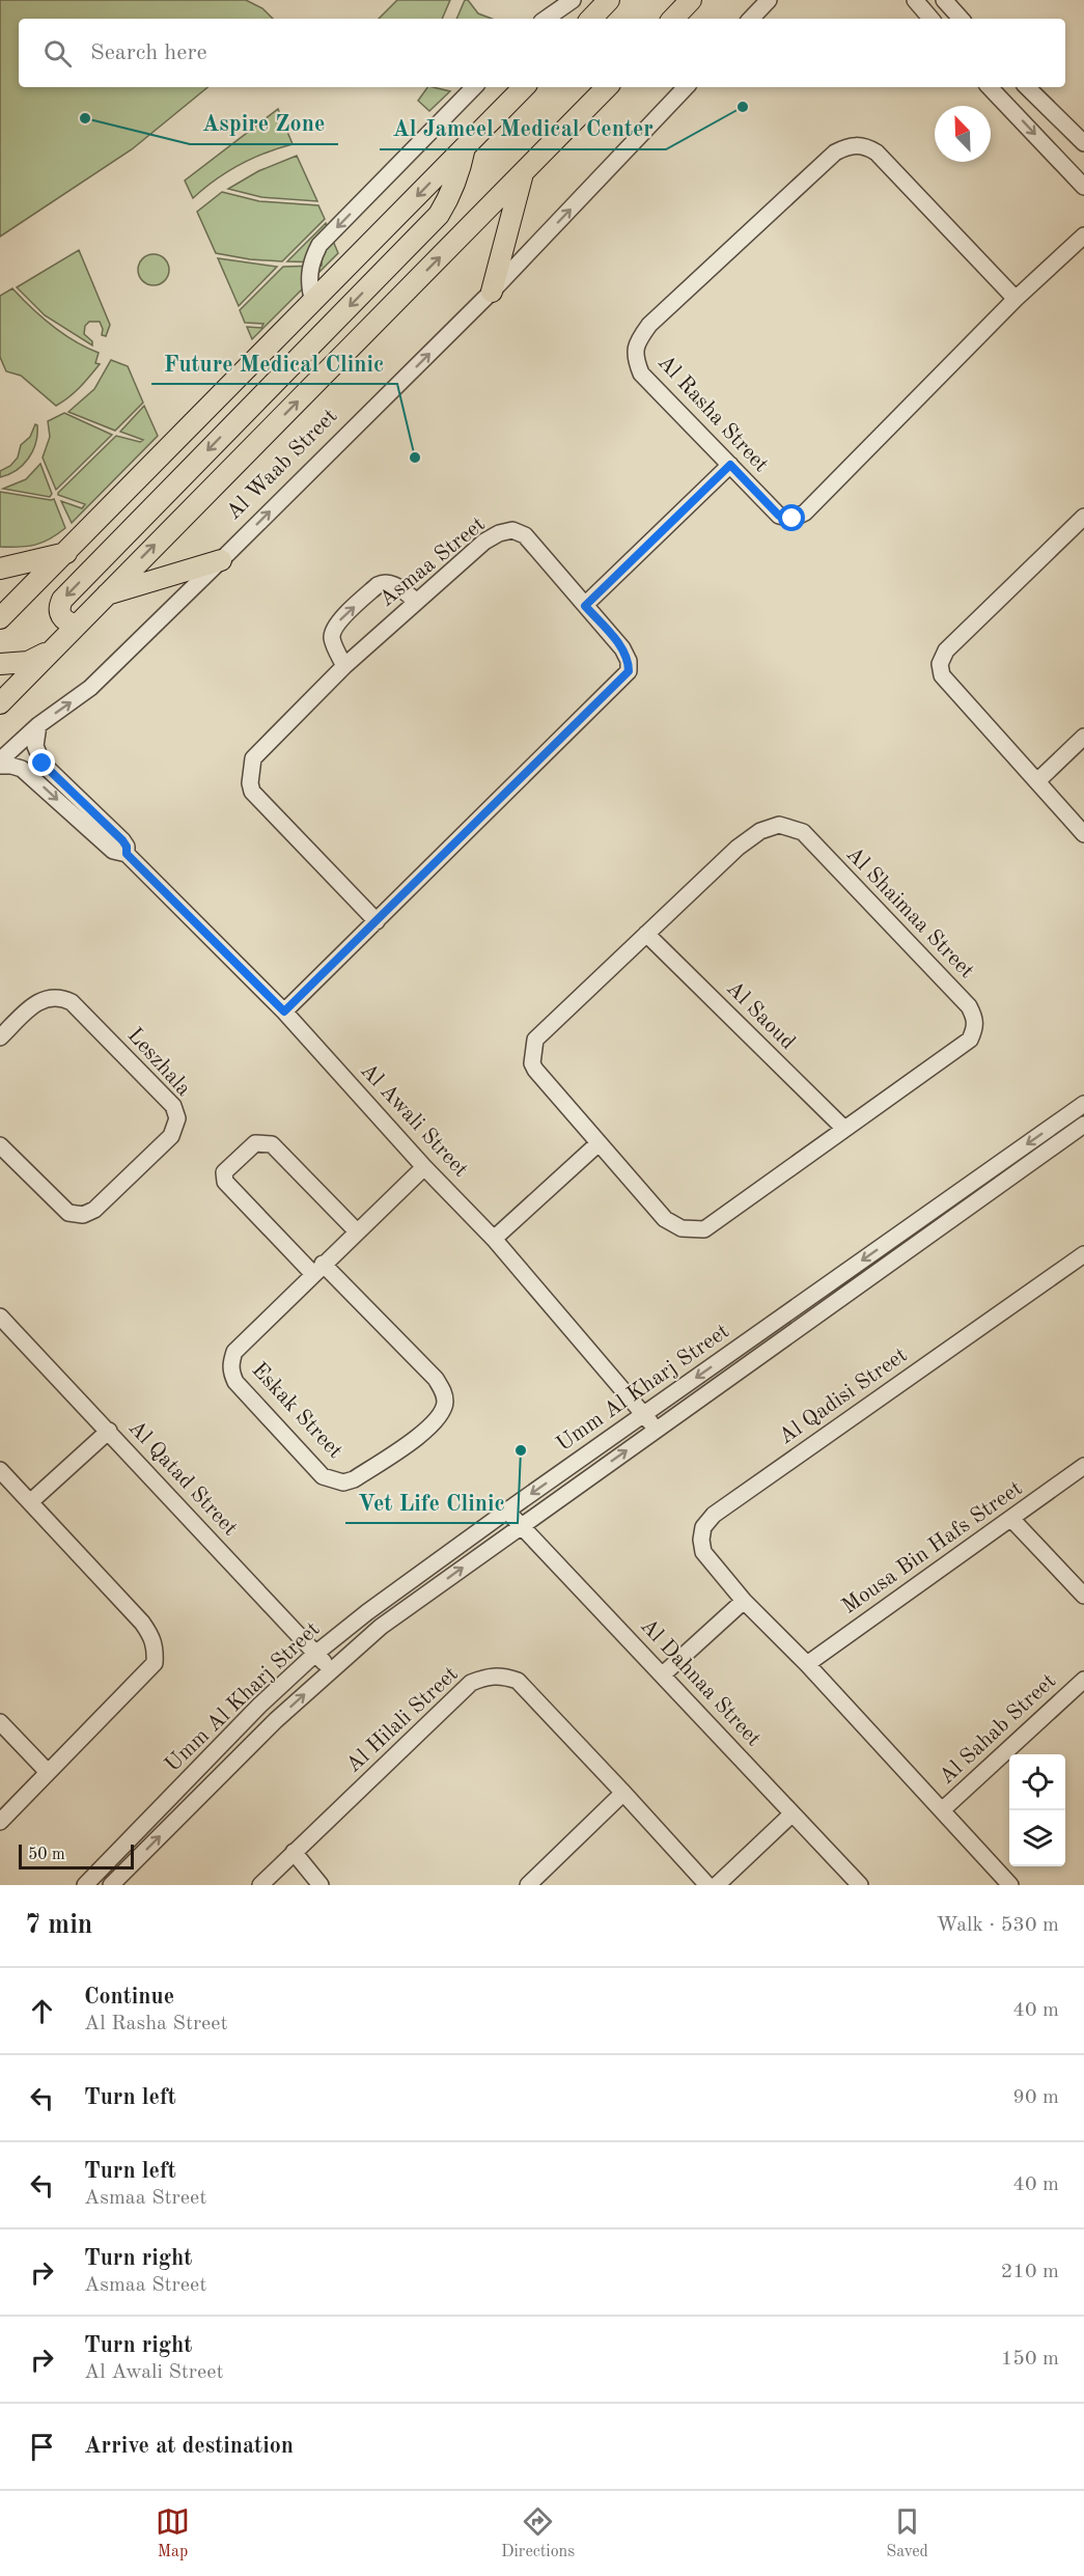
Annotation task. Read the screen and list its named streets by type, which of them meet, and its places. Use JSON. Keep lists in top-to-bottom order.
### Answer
{
  "streets": {
    "main road": ["Al Waab Street"],
    "street": [
      "Al Rasha Street",
      "Asmaa Street",
      "Al Shaimaa Street",
      "Al Saoud",
      "Leszhala",
      "Al Awali Street",
      "Umm Al Kharj Street",
      "Al Qadisi Street",
      "Eskak Street",
      "Al Qatad Street",
      "Mousa Bin Hafs Street",
      "Al Dahnaa Street",
      "Al Hilali Street",
      "Al Sahab Street"
    ]
  },
  "crossings": [
    ["Al Waab Street", "Al Awali Street"],
    ["Asmaa Street", "Al Awali Street"],
    ["Al Shaimaa Street", "Al Saoud"],
    ["Al Awali Street", "Umm Al Kharj Street"],
    ["Al Awali Street", "Eskak Street"],
    ["Umm Al Kharj Street", "Al Qatad Street"],
    ["Umm Al Kharj Street", "Al Dahnaa Street"],
    ["Al Qadisi Street", "Mousa Bin Hafs Street"],
    ["Al Qadisi Street", "Al Sahab Street"]
  ],
  "places": [
    "Al Jameel Medical Center",
    "Aspire Zone",
    "Future Medical Clinic",
    "Vet Life Clinic"
  ],
  "scale_bar": "50 m",
  "north": "top left",
  "page": {
    "search": "Search here",
    "scale": "50 m",
    "heading": ["7 min", "Walk · 530 m"],
    "list": [
      ["Continue", "Al Rasha Street", "40 m"],
      ["Turn left", "90 m"],
      ["Turn left", "Asmaa Street", "40 m"],
      ["Turn right", "Asmaa Street", "210 m"],
      ["Turn right", "Al Awali Street", "150 m"],
      "Arrive at destination"
    ],
    "nav": ["Map", "Directions", "Saved"]
  }
}
